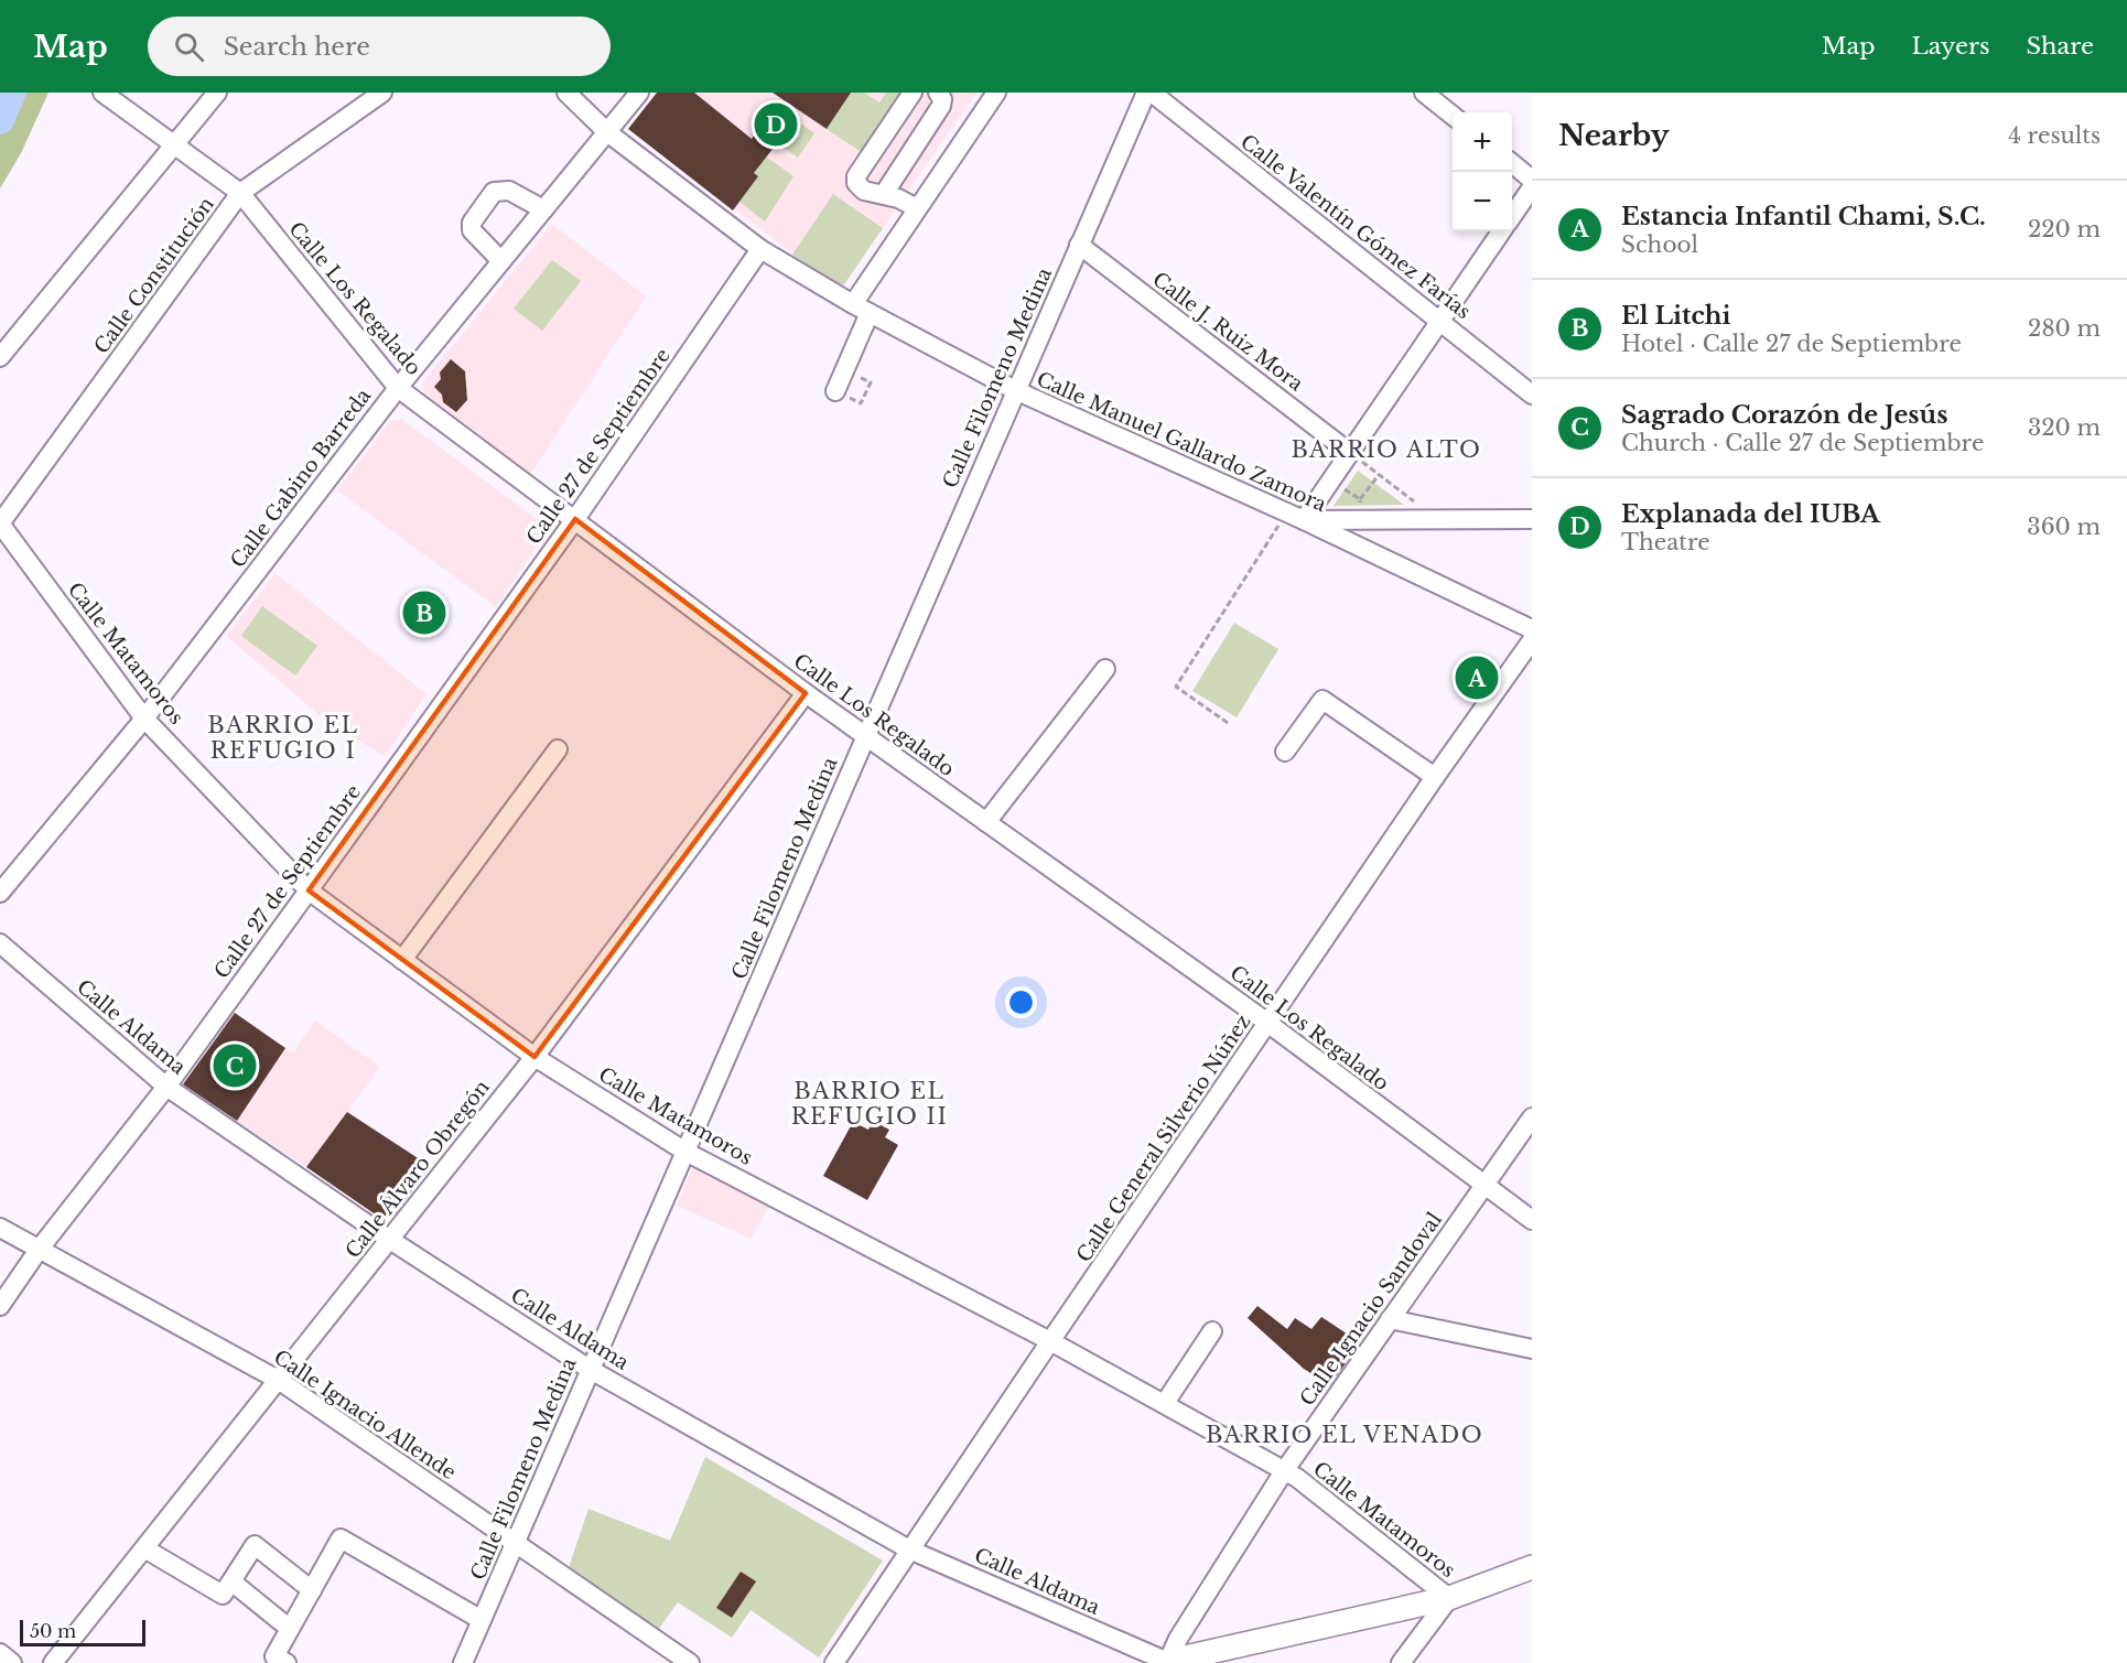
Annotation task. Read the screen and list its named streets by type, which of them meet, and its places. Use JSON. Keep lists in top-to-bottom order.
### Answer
{
  "streets": {
    "street": [
      "Calle Valentín Gómez Farías",
      "Calle Constitución",
      "Calle Los Regalado",
      "Calle J. Ruiz Mora",
      "Calle Filomeno Medina",
      "Calle Manuel Gallardo Zamora",
      "Calle 27 de Septiembre",
      "Calle Gabino Barreda",
      "Calle Matamoros",
      "Calle Aldama",
      "Calle General Silverio Núñez",
      "Calle Álvaro Obregón",
      "Calle Ignacio Sandoval",
      "Calle Ignacio Allende"
    ]
  },
  "crossings": [
    ["Calle Constitución", "Calle Los Regalado"],
    ["Calle Constitución", "Calle Matamoros"],
    ["Calle Los Regalado", "Calle Filomeno Medina"],
    ["Calle Los Regalado", "Calle 27 de Septiembre"],
    ["Calle Los Regalado", "Calle Gabino Barreda"],
    ["Calle Los Regalado", "Calle General Silverio Núñez"],
    ["Calle Los Regalado", "Calle Álvaro Obregón"],
    ["Calle Los Regalado", "Calle Ignacio Sandoval"],
    ["Calle J. Ruiz Mora", "Calle Filomeno Medina"],
    ["Calle Filomeno Medina", "Calle Manuel Gallardo Zamora"],
    ["Calle Filomeno Medina", "Calle Matamoros"],
    ["Calle Filomeno Medina", "Calle Aldama"],
    ["Calle Filomeno Medina", "Calle Ignacio Allende"],
    ["Calle Manuel Gallardo Zamora", "Calle 27 de Septiembre"],
    ["Calle Manuel Gallardo Zamora", "Calle Gabino Barreda"],
    ["Calle 27 de Septiembre", "Calle Matamoros"],
    ["Calle 27 de Septiembre", "Calle Aldama"],
    ["Calle 27 de Septiembre", "Calle Ignacio Allende"],
    ["Calle Gabino Barreda", "Calle Matamoros"],
    ["Calle Matamoros", "Calle General Silverio Núñez"],
    ["Calle Matamoros", "Calle Álvaro Obregón"],
    ["Calle Matamoros", "Calle Ignacio Sandoval"],
    ["Calle Aldama", "Calle General Silverio Núñez"],
    ["Calle Aldama", "Calle Álvaro Obregón"],
    ["Calle Aldama", "Calle Ignacio Sandoval"],
    ["Calle Álvaro Obregón", "Calle Ignacio Allende"]
  ],
  "districts": [
    "BARRIO ALTO",
    "BARRIO EL REFUGIO I",
    "BARRIO EL REFUGIO II",
    "BARRIO EL VENADO"
  ],
  "scale_bar": "50 m",
  "page": {
    "header": "Map",
    "search": "Search here",
    "nav": ["Map", "Layers", "Share"],
    "heading": ["Nearby", "4 results"],
    "pins": [
      "D",
      "B",
      "A",
      "C"
    ],
    "map_buttons": ["+", "−"],
    "list": [
      {
        "mark": "A",
        "name": "Estancia Infantil Chami, S.C.",
        "note": "School",
        "value": "220 m"
      },
      {
        "mark": "B",
        "name": "El Litchi",
        "note": "Hotel · Calle 27 de Septiembre",
        "value": "280 m"
      },
      {
        "mark": "C",
        "name": "Sagrado Corazón de Jesús",
        "note": "Church · Calle 27 de Septiembre",
        "value": "320 m"
      },
      {
        "mark": "D",
        "name": "Explanada del IUBA",
        "note": "Theatre",
        "value": "360 m"
      }
    ],
    "scale": "50 m"
  }
}
